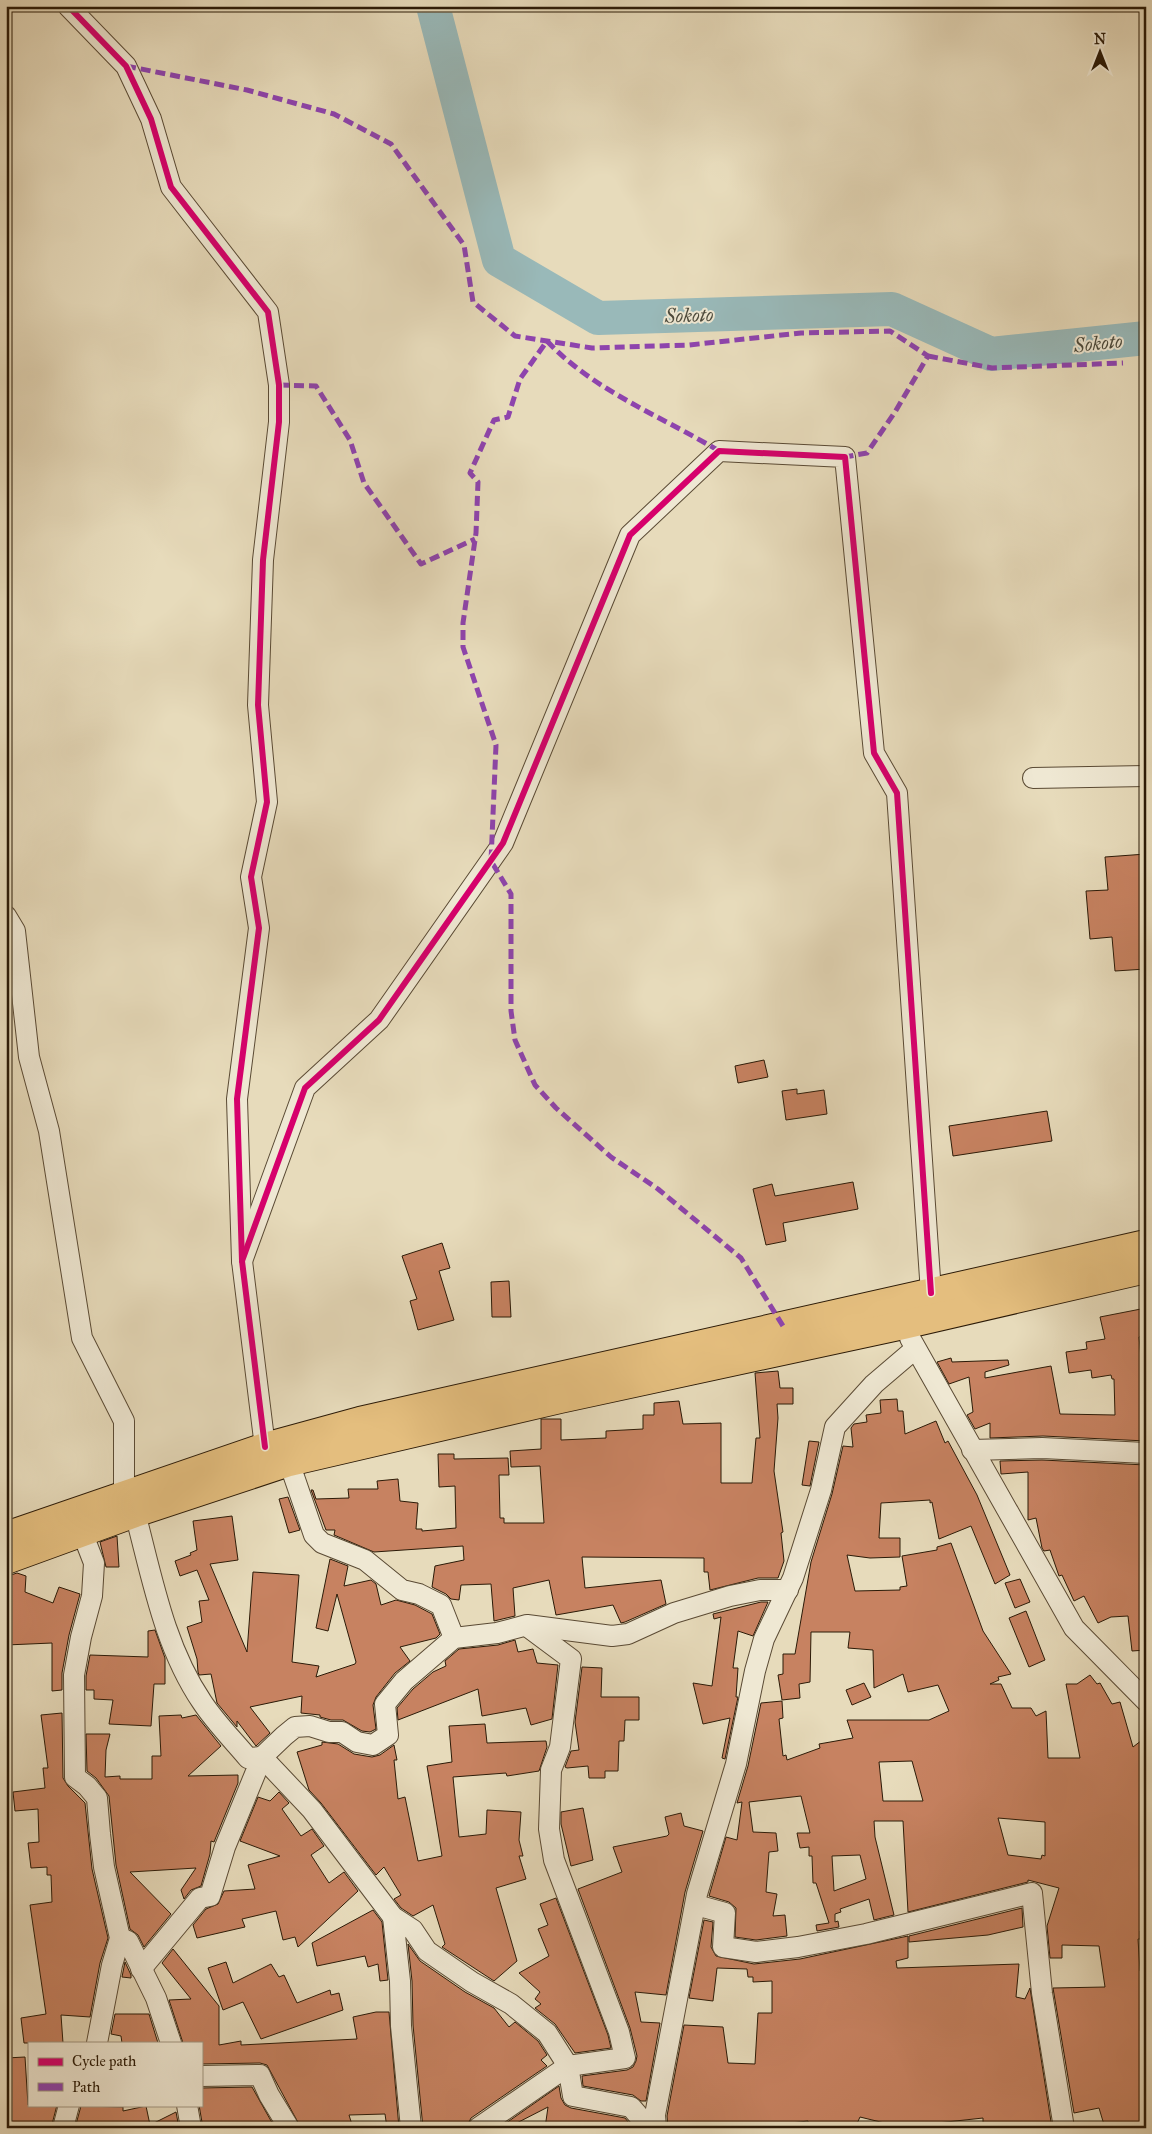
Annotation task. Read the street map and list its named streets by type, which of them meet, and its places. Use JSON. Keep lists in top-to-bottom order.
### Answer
{
  "water": ["Sokoto"],
  "legend": ["Cycle path", "Path"],
  "north": "top"
}
